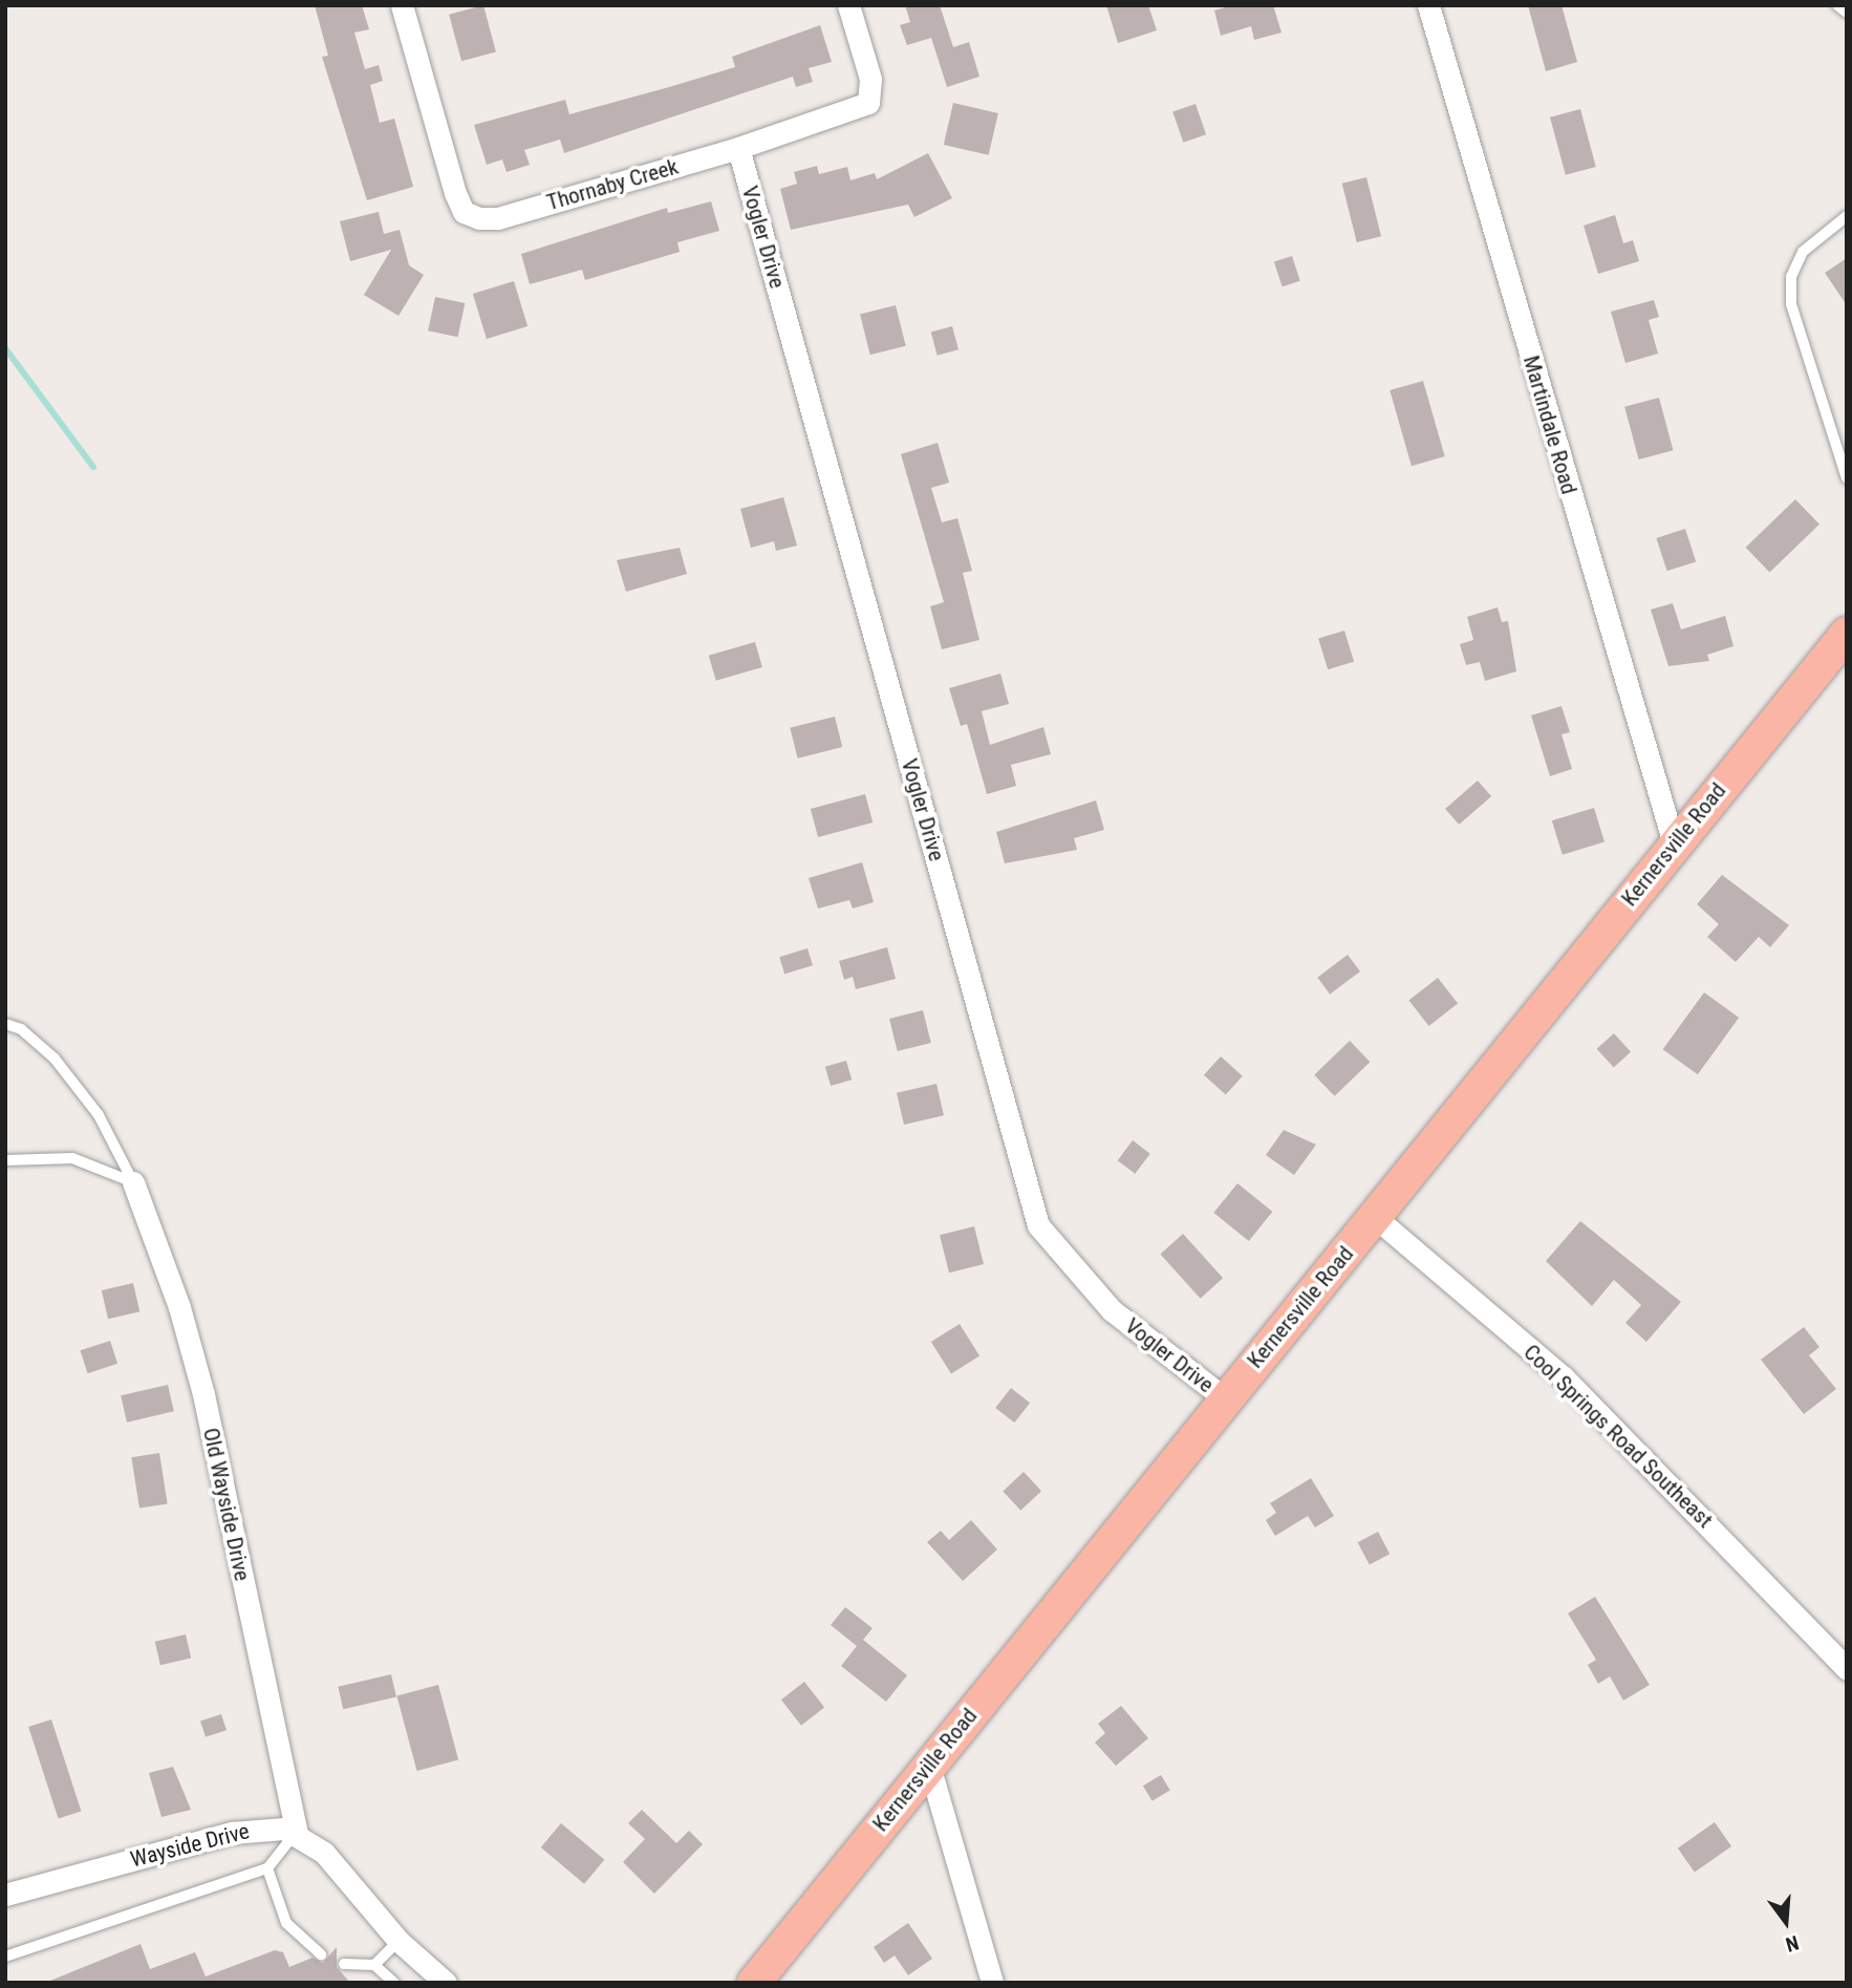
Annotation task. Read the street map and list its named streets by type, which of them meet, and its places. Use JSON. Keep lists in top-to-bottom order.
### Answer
{
  "streets": {
    "main road": ["Kernersville Road"],
    "street": [
      "Thornaby Creek",
      "Vogler Drive",
      "Martindale Road",
      "Cool Springs Road Southeast",
      "Old Wayside Drive",
      "Wayside Drive"
    ]
  },
  "crossings": [
    ["Thornaby Creek", "Vogler Drive"],
    ["Vogler Drive", "Kernersville Road"],
    ["Martindale Road", "Kernersville Road"],
    ["Kernersville Road", "Cool Springs Road Southeast"],
    ["Old Wayside Drive", "Wayside Drive"]
  ],
  "north": "bottom"
}
